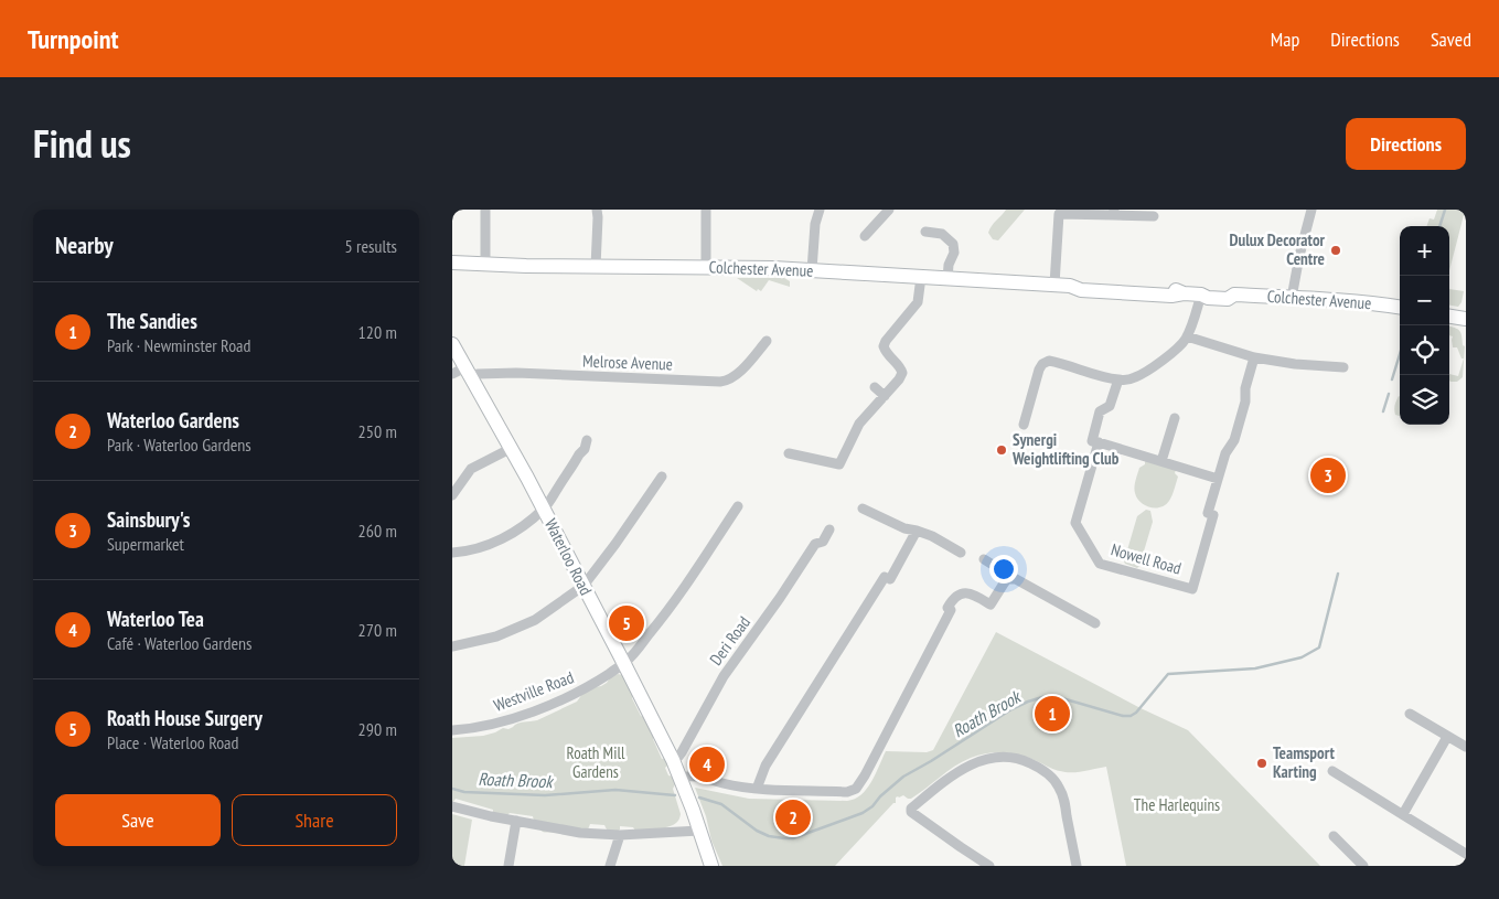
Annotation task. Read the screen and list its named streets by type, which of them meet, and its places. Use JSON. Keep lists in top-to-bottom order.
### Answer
{
  "streets": {
    "street": [
      "Colchester Avenue",
      "Melrose Avenue",
      "Waterloo Road",
      "Nowell Road",
      "Deri Road",
      "Westville Road"
    ]
  },
  "crossings": [
    ["Melrose Avenue", "Waterloo Road"],
    ["Waterloo Road", "Deri Road"],
    ["Waterloo Road", "Westville Road"]
  ],
  "water": ["Roath Brook"],
  "parks": ["Roath Mill Gardens", "The Harlequins"],
  "places": ["Dulux Decorator Centre", "Synergi Weightlifting Club", "Teamsport Karting"],
  "page": {
    "header": "Turnpoint",
    "nav": ["Map", "Directions", "Saved"],
    "title": "Find us",
    "buttons": [
      "Directions",
      ["Save", "Share"]
    ],
    "heading": ["Nearby", "5 results"],
    "map_buttons": ["+", "−"],
    "list": [
      {
        "mark": "1",
        "name": "The Sandies",
        "note": "Park · Newminster Road",
        "value": "120 m"
      },
      {
        "mark": "2",
        "name": "Waterloo Gardens",
        "note": "Park · Waterloo Gardens",
        "value": "250 m"
      },
      {
        "mark": "3",
        "name": "Sainsbury's",
        "note": "Supermarket",
        "value": "260 m"
      },
      {
        "mark": "4",
        "name": "Waterloo Tea",
        "note": "Café · Waterloo Gardens",
        "value": "270 m"
      },
      {
        "mark": "5",
        "name": "Roath House Surgery",
        "note": "Place · Waterloo Road",
        "value": "290 m"
      }
    ],
    "pins": [
      "3",
      "5",
      "1",
      "4",
      "2"
    ]
  }
}
